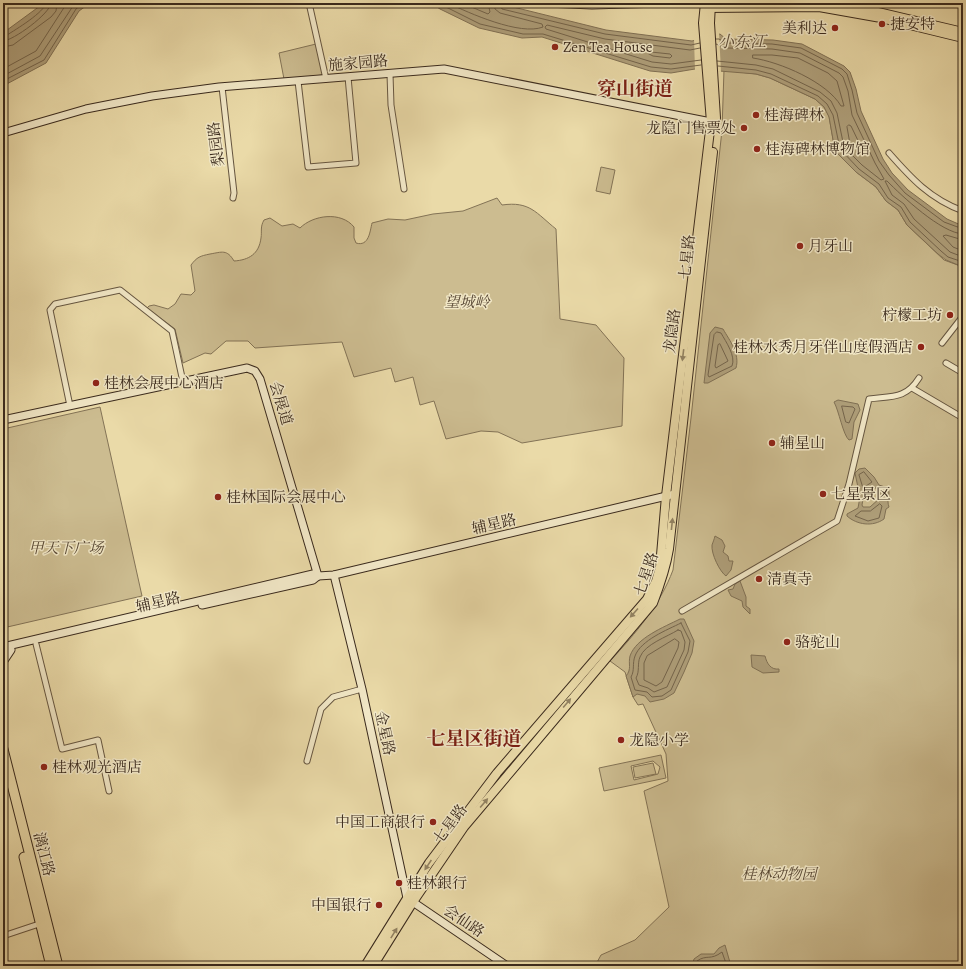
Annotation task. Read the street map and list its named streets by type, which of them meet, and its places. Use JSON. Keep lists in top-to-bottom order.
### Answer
{
  "streets": {
    "highway": ["漓江路"],
    "main road": ["七星路", "龙隐路"],
    "street": [
      "施家园路",
      "梨园路",
      "会展道",
      "辅星路",
      "金星路",
      "会仙路"
    ]
  },
  "crossings": [
    ["施家园路", "梨园路"],
    ["施家园路", "七星路"],
    ["施家园路", "龙隐路"],
    ["七星路", "龙隐路"],
    ["七星路", "辅星路"],
    ["七星路", "金星路"],
    ["七星路", "会仙路"],
    ["龙隐路", "辅星路"],
    ["会展道", "辅星路"],
    ["辅星路", "金星路"],
    ["金星路", "会仙路"]
  ],
  "one_way": ["龙隐路"],
  "districts": ["穿山街道", "七星区街道"],
  "water": ["小东江"],
  "parks": ["望城岭", "甲天下广场", "桂林动物园"],
  "places": [
    "捷安特",
    "美利达",
    "Zen Tea House",
    "桂海碑林",
    "龙隐门售票处",
    "桂海碑林博物馆",
    "月牙山",
    "柠檬工坊",
    "桂林水秀月牙伴山度假酒店",
    "桂林会展中心酒店",
    "辅星山",
    "七星景区",
    "桂林国际会展中心",
    "清真寺",
    "骆驼山",
    "龙隐小学",
    "桂林观光酒店",
    "中国工商银行",
    "桂林銀行",
    "中国银行"
  ]
}
